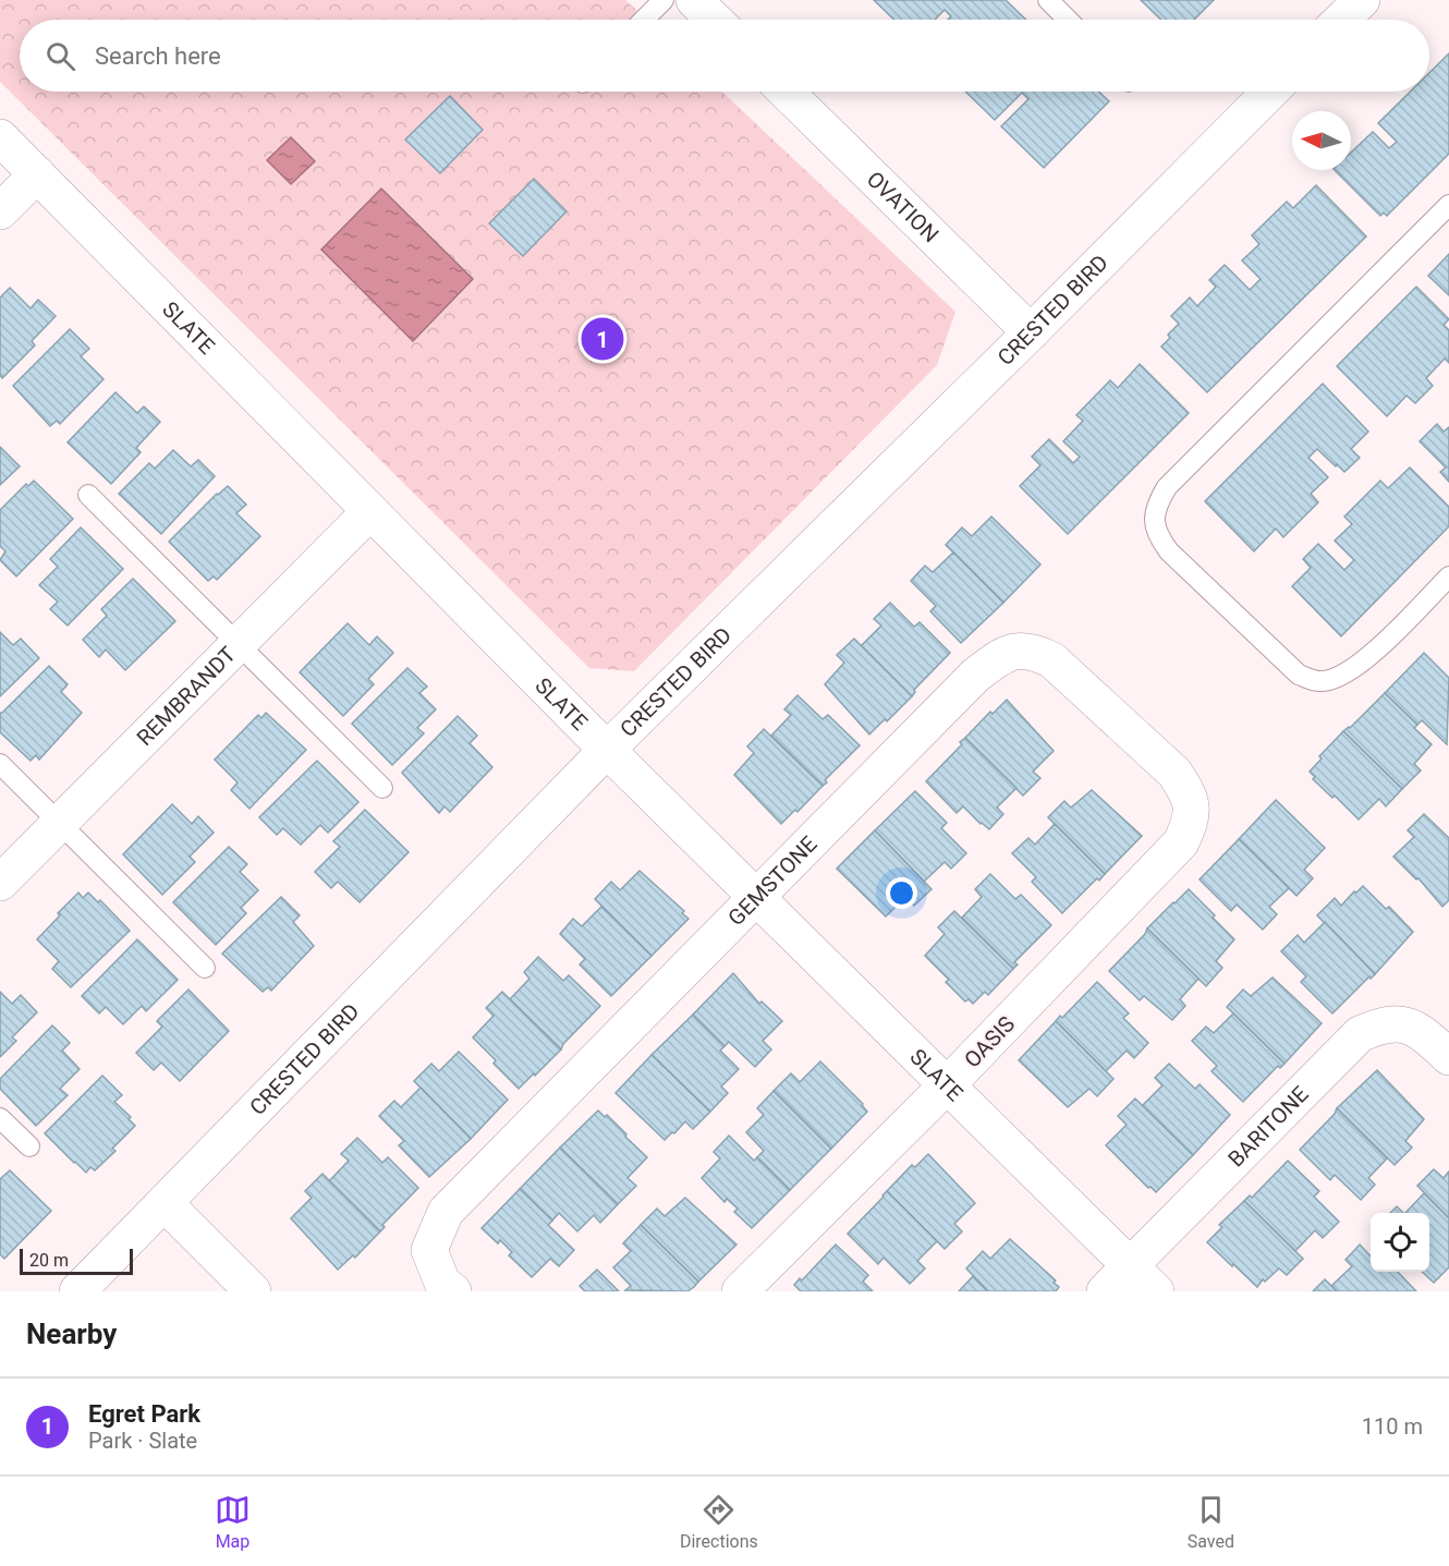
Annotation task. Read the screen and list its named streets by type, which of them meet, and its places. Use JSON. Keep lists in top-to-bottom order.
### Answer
{
  "streets": {
    "street": [
      "OVATION",
      "CRESTED BIRD",
      "SLATE",
      "REMBRANDT",
      "GEMSTONE",
      "OASIS",
      "BARITONE"
    ]
  },
  "crossings": [
    ["OVATION", "CRESTED BIRD"],
    ["CRESTED BIRD", "SLATE"],
    ["SLATE", "REMBRANDT"],
    ["SLATE", "GEMSTONE"],
    ["SLATE", "OASIS"],
    ["SLATE", "BARITONE"],
    ["GEMSTONE", "OASIS"]
  ],
  "scale_bar": "20 m",
  "north": "left",
  "page": {
    "search": "Search here",
    "pins": "1",
    "scale": "20 m",
    "heading": "Nearby",
    "list": [
      {
        "mark": "1",
        "name": "Egret Park",
        "note": "Park · Slate",
        "value": "110 m"
      }
    ],
    "nav": ["Map", "Directions", "Saved"]
  }
}
